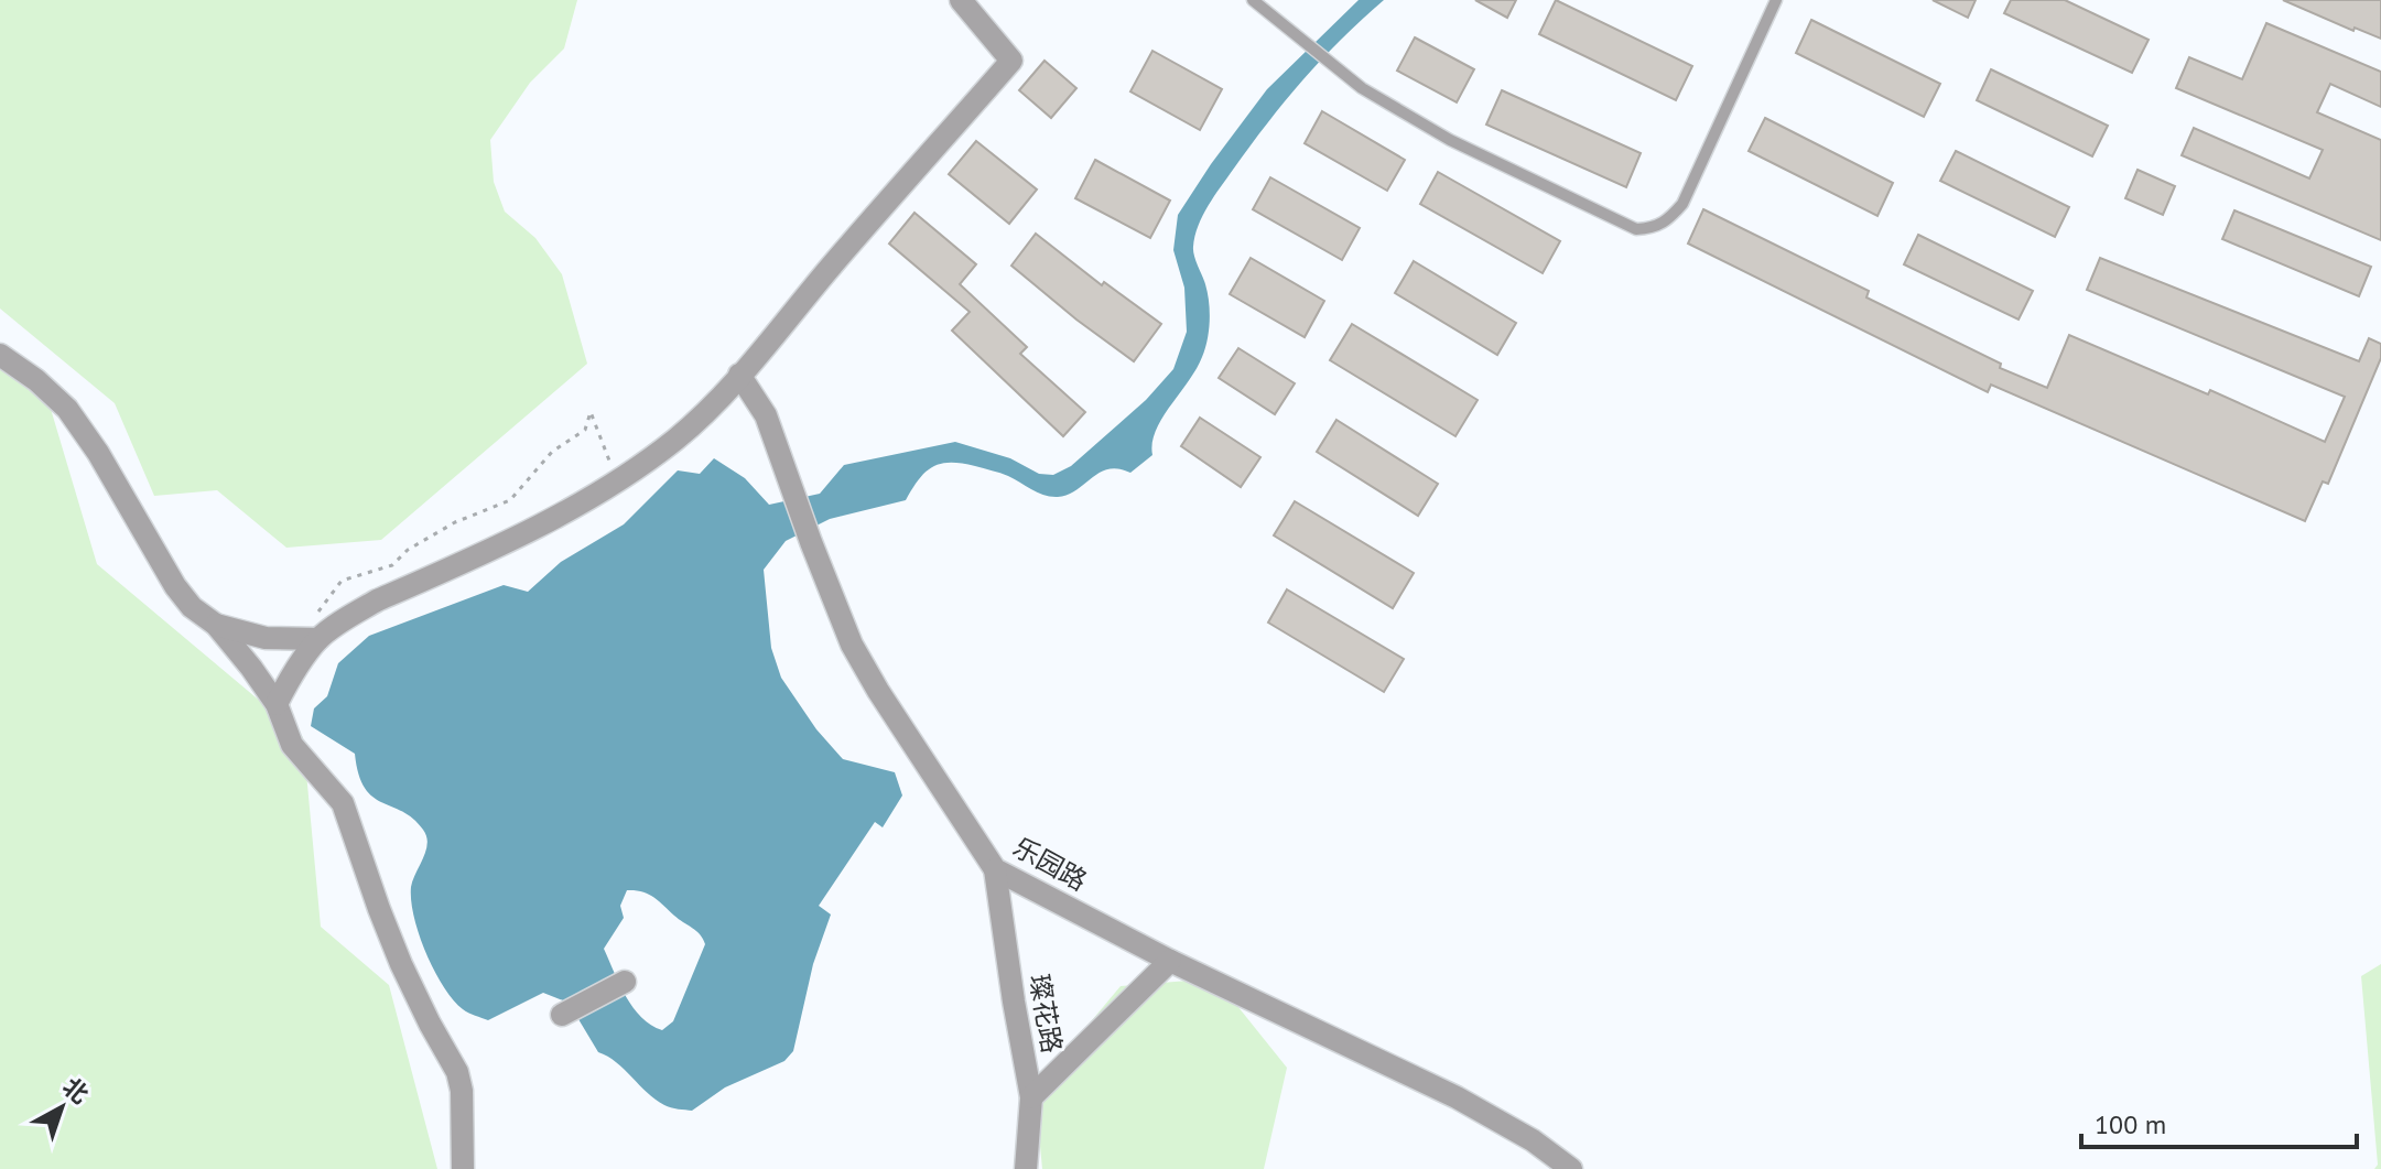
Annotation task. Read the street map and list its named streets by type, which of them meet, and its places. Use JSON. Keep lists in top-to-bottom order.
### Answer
{
  "streets": {
    "street": ["乐园路", "璨花路"]
  },
  "crossings": [
    ["乐园路", "璨花路"]
  ],
  "scale_bar": "100 m",
  "north": "top right"
}
